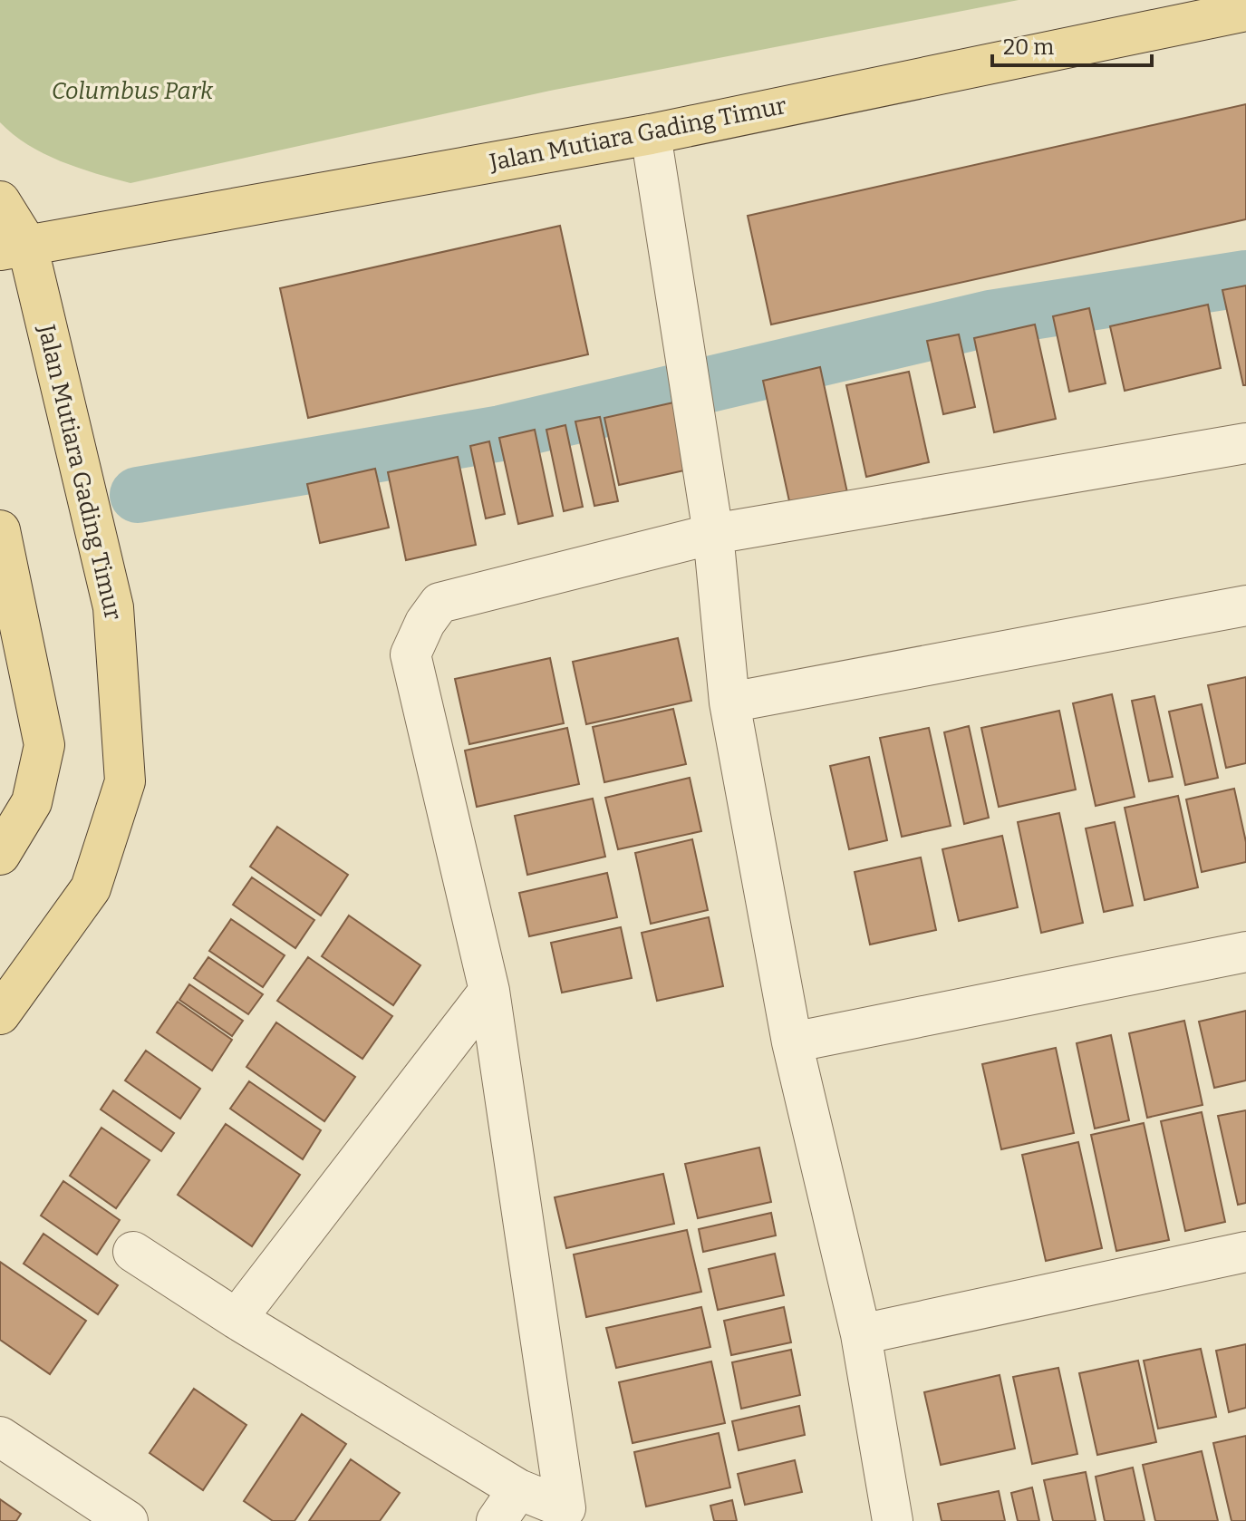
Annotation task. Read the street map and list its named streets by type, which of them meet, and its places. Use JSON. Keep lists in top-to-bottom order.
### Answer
{
  "streets": {
    "main road": ["Jalan Mutiara Gading Timur"]
  },
  "parks": ["Columbus Park"],
  "scale_bar": "20 m"
}
